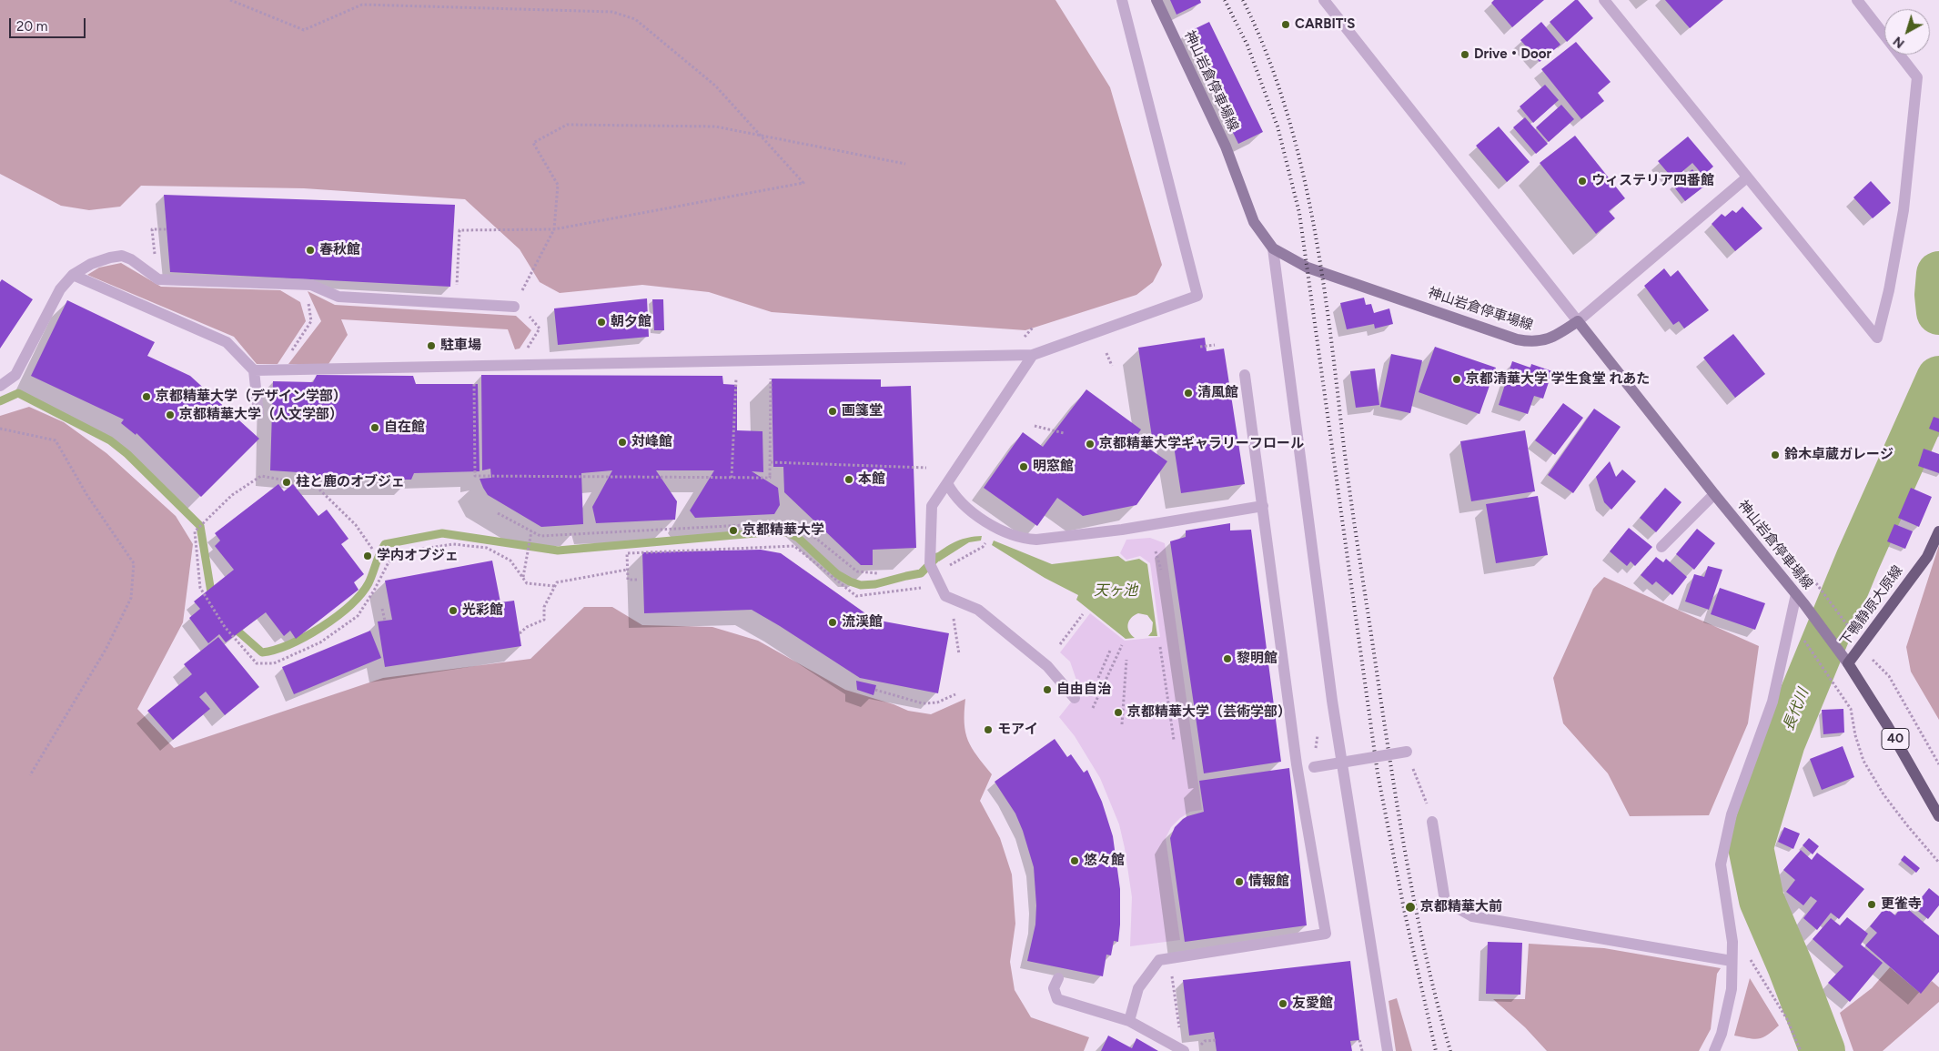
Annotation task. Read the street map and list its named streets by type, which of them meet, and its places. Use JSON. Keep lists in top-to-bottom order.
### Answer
{
  "streets": {
    "main road": ["神山岩倉停車場線", "下鴨静原大原線", "40"]
  },
  "crossings": [
    ["神山岩倉停車場線", "下鴨静原大原線"]
  ],
  "water": ["天ヶ池", "長代川"],
  "places": [
    "CARBIT'S",
    "Drive・Door",
    "ウィステリア四番館",
    "春秋館",
    "朝夕館",
    "駐車場",
    "京都清華大学 学生食堂 れあた",
    "清風館",
    "京都精華大学（デザイン学部）",
    "画箋堂",
    "京都精華大学（人文学部）",
    "自在館",
    "対峰館",
    "京都精華大学ギャラリーフロール",
    "鈴木卓蔵ガレージ",
    "明窓館",
    "本館",
    "柱と鹿のオブジェ",
    "京都精華大学",
    "学内オブジェ",
    "光彩館",
    "流渓館",
    "黎明館",
    "自由自治",
    "京都精華大学（芸術学部）",
    "モアイ",
    "悠々館",
    "情報館",
    "更雀寺",
    "京都精華大前",
    "友愛館"
  ],
  "scale_bar": "20 m",
  "north": "bottom left"
}
